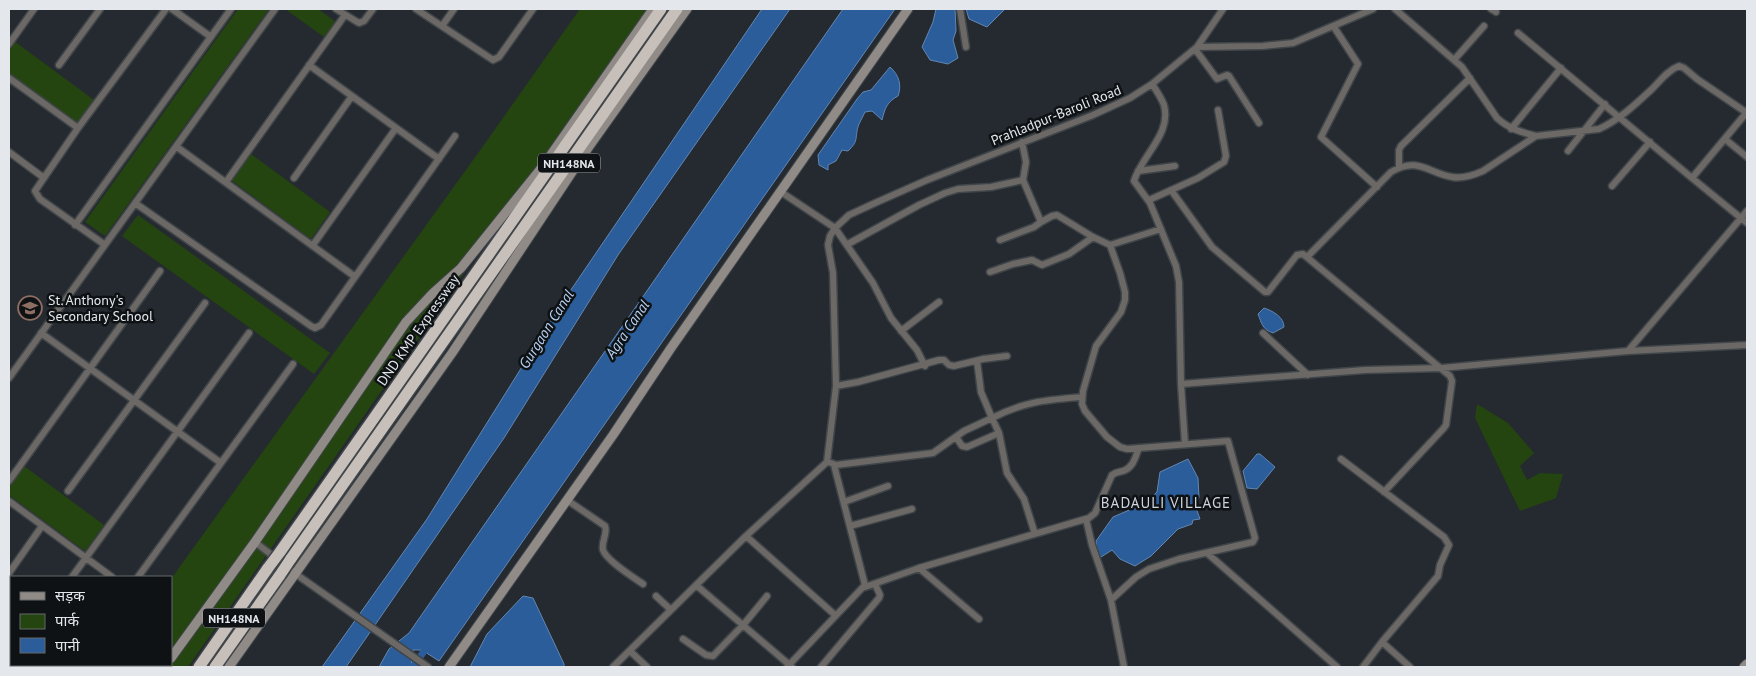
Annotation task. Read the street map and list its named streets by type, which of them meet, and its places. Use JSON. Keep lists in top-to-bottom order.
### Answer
{
  "streets": {
    "highway": ["NH148NA", "DND KMP Expressway"],
    "street": ["Prahladpur-Baroli Road"]
  },
  "districts": ["BADAULI VILLAGE"],
  "water": ["Gurgaon Canal", "Agra Canal"],
  "places": {
    "school or university": ["St. Anthony's Secondary School"]
  },
  "legend": ["सड़क", "पार्क", "पानी"]
}
